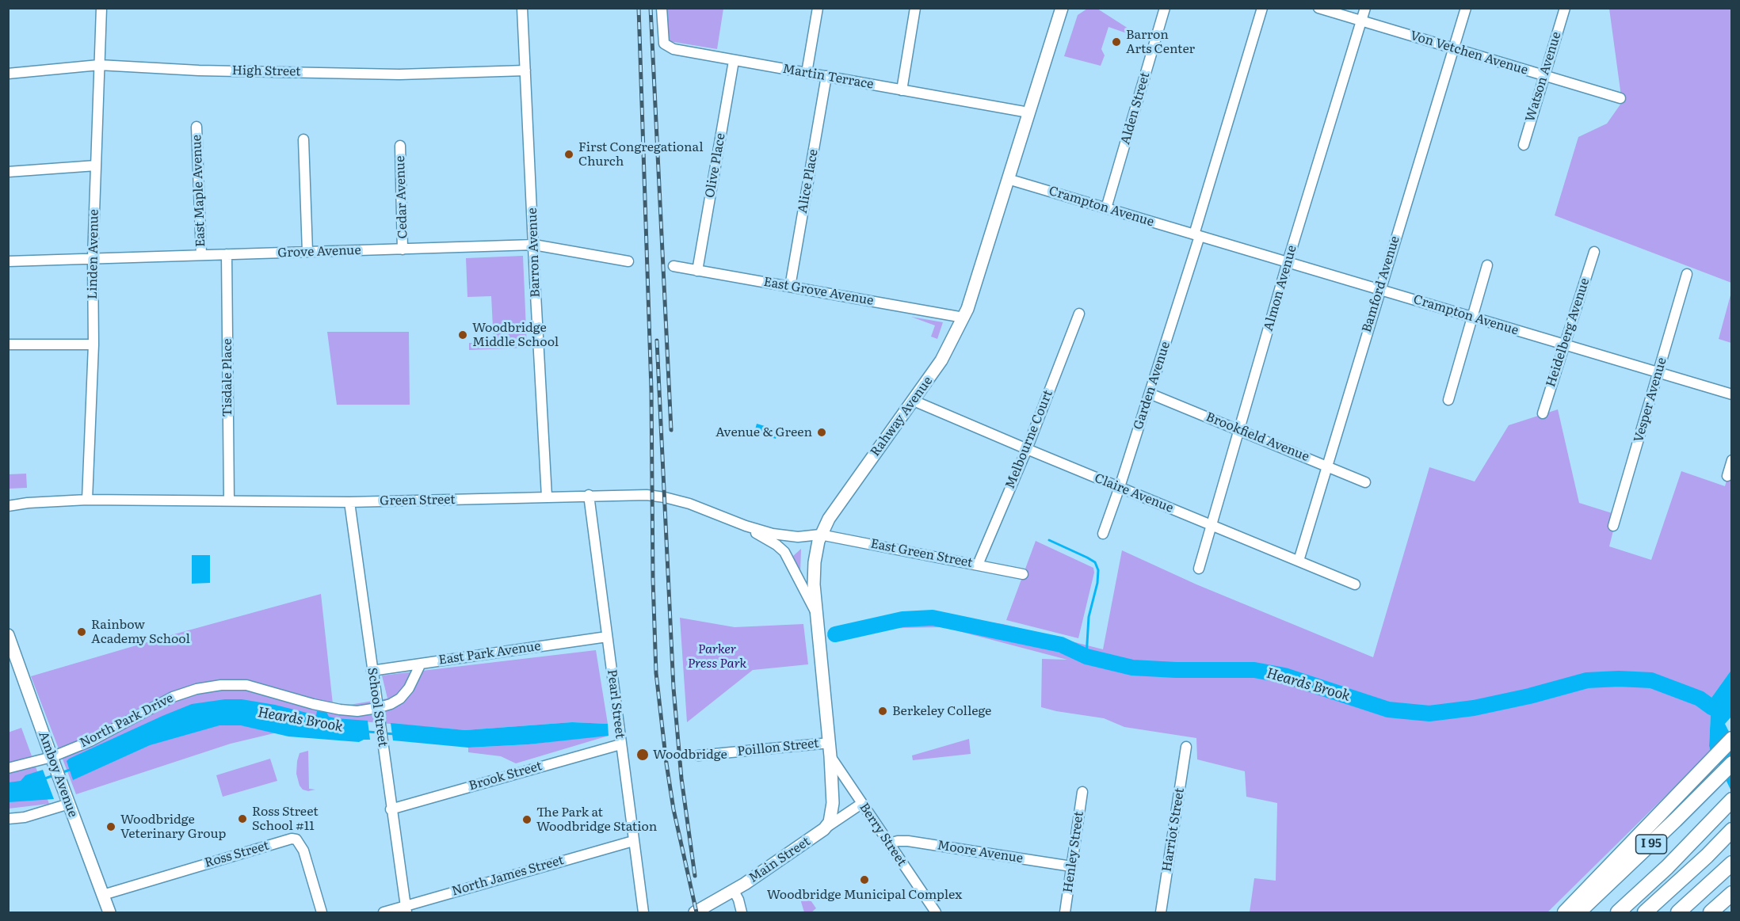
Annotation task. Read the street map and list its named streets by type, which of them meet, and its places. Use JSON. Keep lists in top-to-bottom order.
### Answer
{
  "streets": {
    "highway": ["I 95"],
    "main road": ["Rahway Avenue", "Amboy Avenue", "Main Street"],
    "street": [
      "Von Vetchen Avenue",
      "High Street",
      "Martin Terrace",
      "Watson Avenue",
      "Alden Street",
      "Olive Place",
      "Alice Place",
      "East Maple Avenue",
      "Cedar Avenue",
      "Crampton Avenue",
      "Grove Avenue",
      "Barron Avenue",
      "Linden Avenue",
      "Bamford Avenue",
      "Almon Avenue",
      "East Grove Avenue",
      "Heidelberg Avenue",
      "Tisdale Place",
      "Garden Avenue",
      "Vesper Avenue",
      "Brookfield Avenue",
      "Melbourne Court",
      "Claire Avenue",
      "Green Street",
      "East Green Street",
      "East Park Avenue",
      "Pearl Street",
      "School Street",
      "North Park Drive",
      "Poillon Street",
      "Brook Street",
      "Harriot Street",
      "Berry Street",
      "Moore Avenue",
      "Henley Street",
      "Ross Street",
      "North James Street"
    ]
  },
  "crossings": [
    ["Von Vetchen Avenue", "Watson Avenue"],
    ["Von Vetchen Avenue", "Bamford Avenue"],
    ["Von Vetchen Avenue", "Almon Avenue"],
    ["High Street", "Barron Avenue"],
    ["High Street", "Linden Avenue"],
    ["Martin Terrace", "Olive Place"],
    ["Martin Terrace", "Alice Place"],
    ["Martin Terrace", "Rahway Avenue"],
    ["Alden Street", "Crampton Avenue"],
    ["Olive Place", "East Grove Avenue"],
    ["Alice Place", "East Grove Avenue"],
    ["East Maple Avenue", "Grove Avenue"],
    ["Cedar Avenue", "Grove Avenue"],
    ["Crampton Avenue", "Bamford Avenue"],
    ["Crampton Avenue", "Almon Avenue"],
    ["Crampton Avenue", "Heidelberg Avenue"],
    ["Crampton Avenue", "Garden Avenue"],
    ["Crampton Avenue", "Vesper Avenue"],
    ["Crampton Avenue", "Rahway Avenue"],
    ["Grove Avenue", "Barron Avenue"],
    ["Grove Avenue", "Linden Avenue"],
    ["Grove Avenue", "Tisdale Place"],
    ["Barron Avenue", "Green Street"],
    ["Linden Avenue", "Green Street"],
    ["Bamford Avenue", "Brookfield Avenue"],
    ["Bamford Avenue", "Claire Avenue"],
    ["Almon Avenue", "Brookfield Avenue"],
    ["Almon Avenue", "Claire Avenue"],
    ["East Grove Avenue", "Rahway Avenue"],
    ["Tisdale Place", "Green Street"],
    ["Garden Avenue", "Brookfield Avenue"],
    ["Garden Avenue", "Claire Avenue"],
    ["Rahway Avenue", "Claire Avenue"],
    ["Rahway Avenue", "Green Street"],
    ["Rahway Avenue", "East Green Street"],
    ["Rahway Avenue", "Poillon Street"],
    ["Rahway Avenue", "Berry Street"],
    ["Rahway Avenue", "Main Street"],
    ["Melbourne Court", "Claire Avenue"],
    ["Melbourne Court", "East Green Street"],
    ["Green Street", "East Green Street"],
    ["Green Street", "Pearl Street"],
    ["Green Street", "School Street"],
    ["East Park Avenue", "Pearl Street"],
    ["East Park Avenue", "School Street"],
    ["East Park Avenue", "North Park Drive"],
    ["Pearl Street", "Brook Street"],
    ["Pearl Street", "North James Street"],
    ["School Street", "North Park Drive"],
    ["School Street", "Brook Street"],
    ["School Street", "North James Street"],
    ["North Park Drive", "Amboy Avenue"],
    ["Amboy Avenue", "Ross Street"],
    ["Berry Street", "Moore Avenue"],
    ["Berry Street", "Main Street"],
    ["Moore Avenue", "Henley Street"]
  ],
  "water": ["Heards Brook"],
  "parks": ["Parker Press Park"],
  "places": [
    "Barron Arts Center",
    "First Congregational Church",
    "Woodbridge Middle School",
    "Avenue & Green",
    "Rainbow Academy School",
    "Berkeley College",
    "Woodbridge",
    "Ross Street School #11",
    "The Park at Woodbridge Station",
    "Woodbridge Veterinary Group",
    "Woodbridge Municipal Complex"
  ]
}
